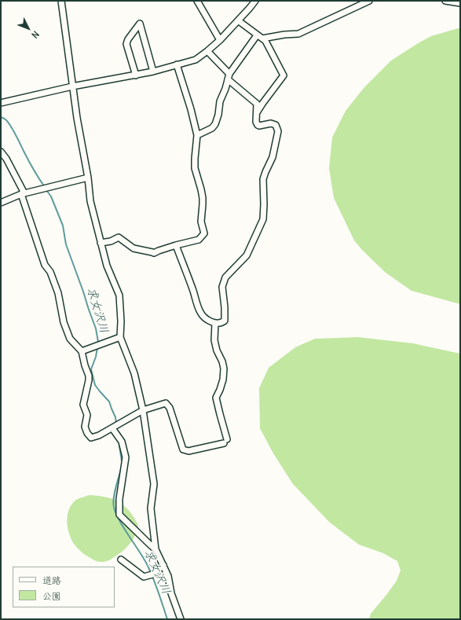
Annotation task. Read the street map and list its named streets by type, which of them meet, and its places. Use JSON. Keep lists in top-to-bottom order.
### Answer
{
  "water": ["求女沢川"],
  "legend": ["道路", "公園"],
  "north": "bottom right"
}
